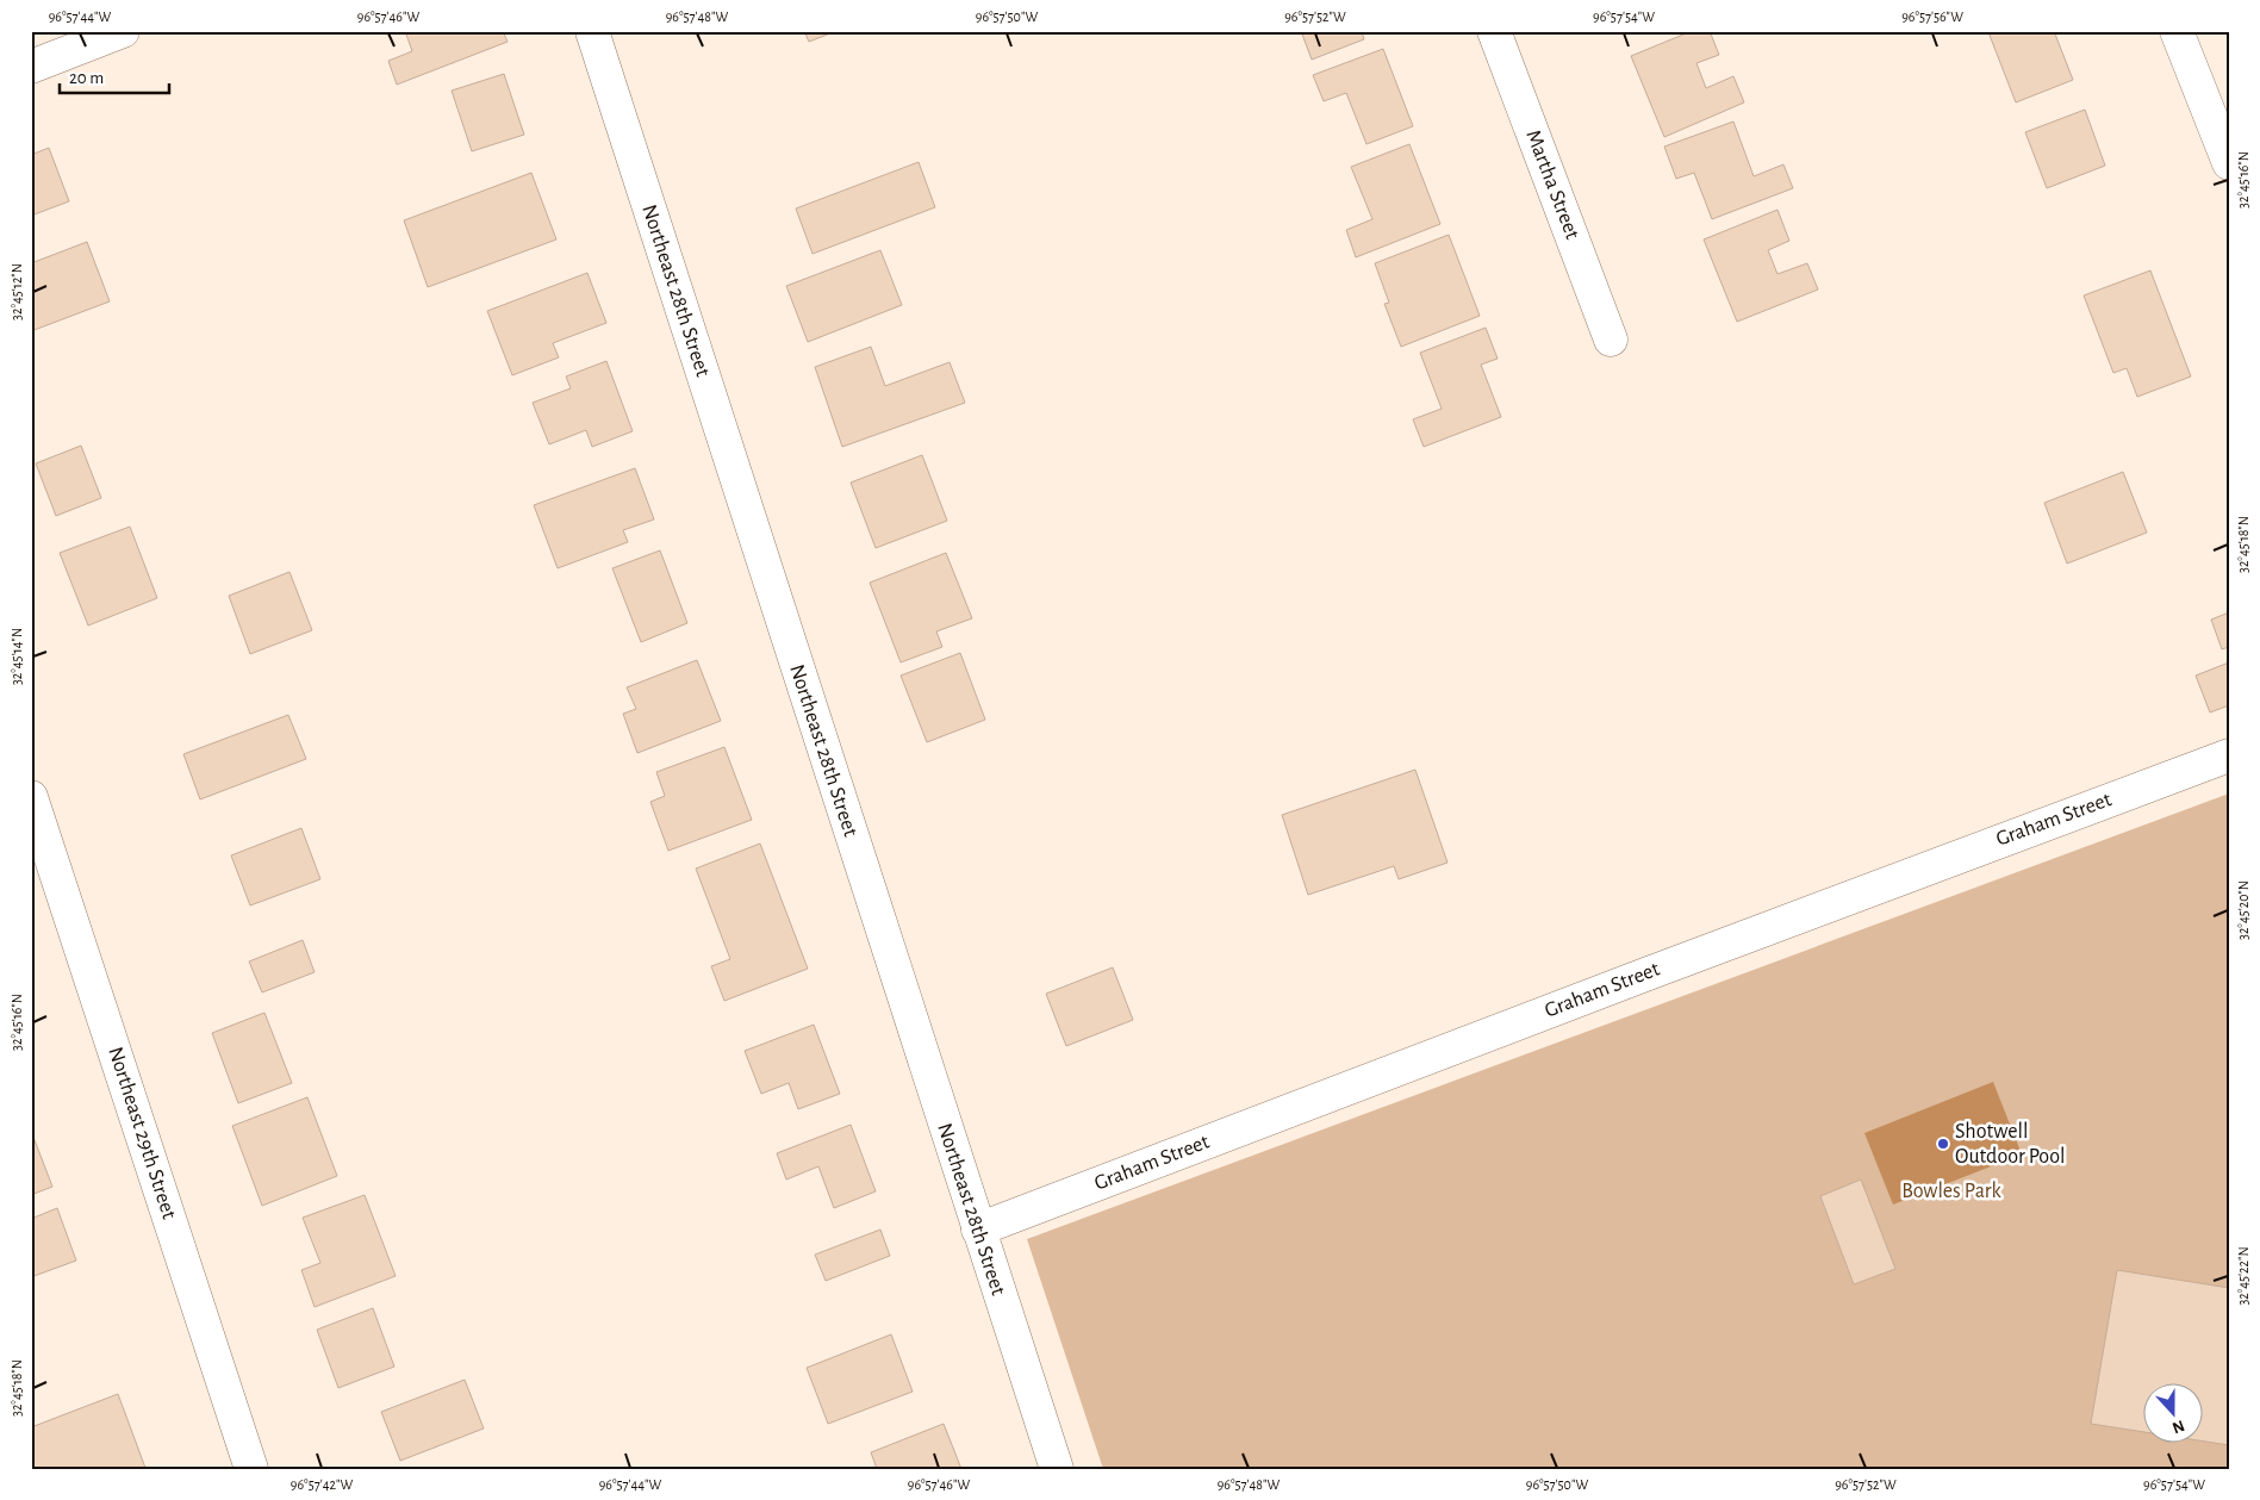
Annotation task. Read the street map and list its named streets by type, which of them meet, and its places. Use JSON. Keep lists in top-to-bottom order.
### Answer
{
  "streets": {
    "street": [
      "Martha Street",
      "Northeast 28th Street",
      "Graham Street",
      "Northeast 29th Street"
    ]
  },
  "crossings": [
    ["Northeast 28th Street", "Graham Street"]
  ],
  "parks": ["Bowles Park"],
  "places": ["Shotwell Outdoor Pool"],
  "scale_bar": "20 m",
  "north": "bottom",
  "coordinates": [
    "96°57'44\"W",
    "96°57'46\"W",
    "96°57'48\"W",
    "96°57'50\"W",
    "96°57'52\"W",
    "96°57'54\"W",
    "96°57'56\"W",
    "32°45'16\"N",
    "32°45'12\"N",
    "32°45'18\"N",
    "32°45'14\"N",
    "32°45'20\"N",
    "32°45'22\"N",
    "96°57'42\"W"
  ]
}
